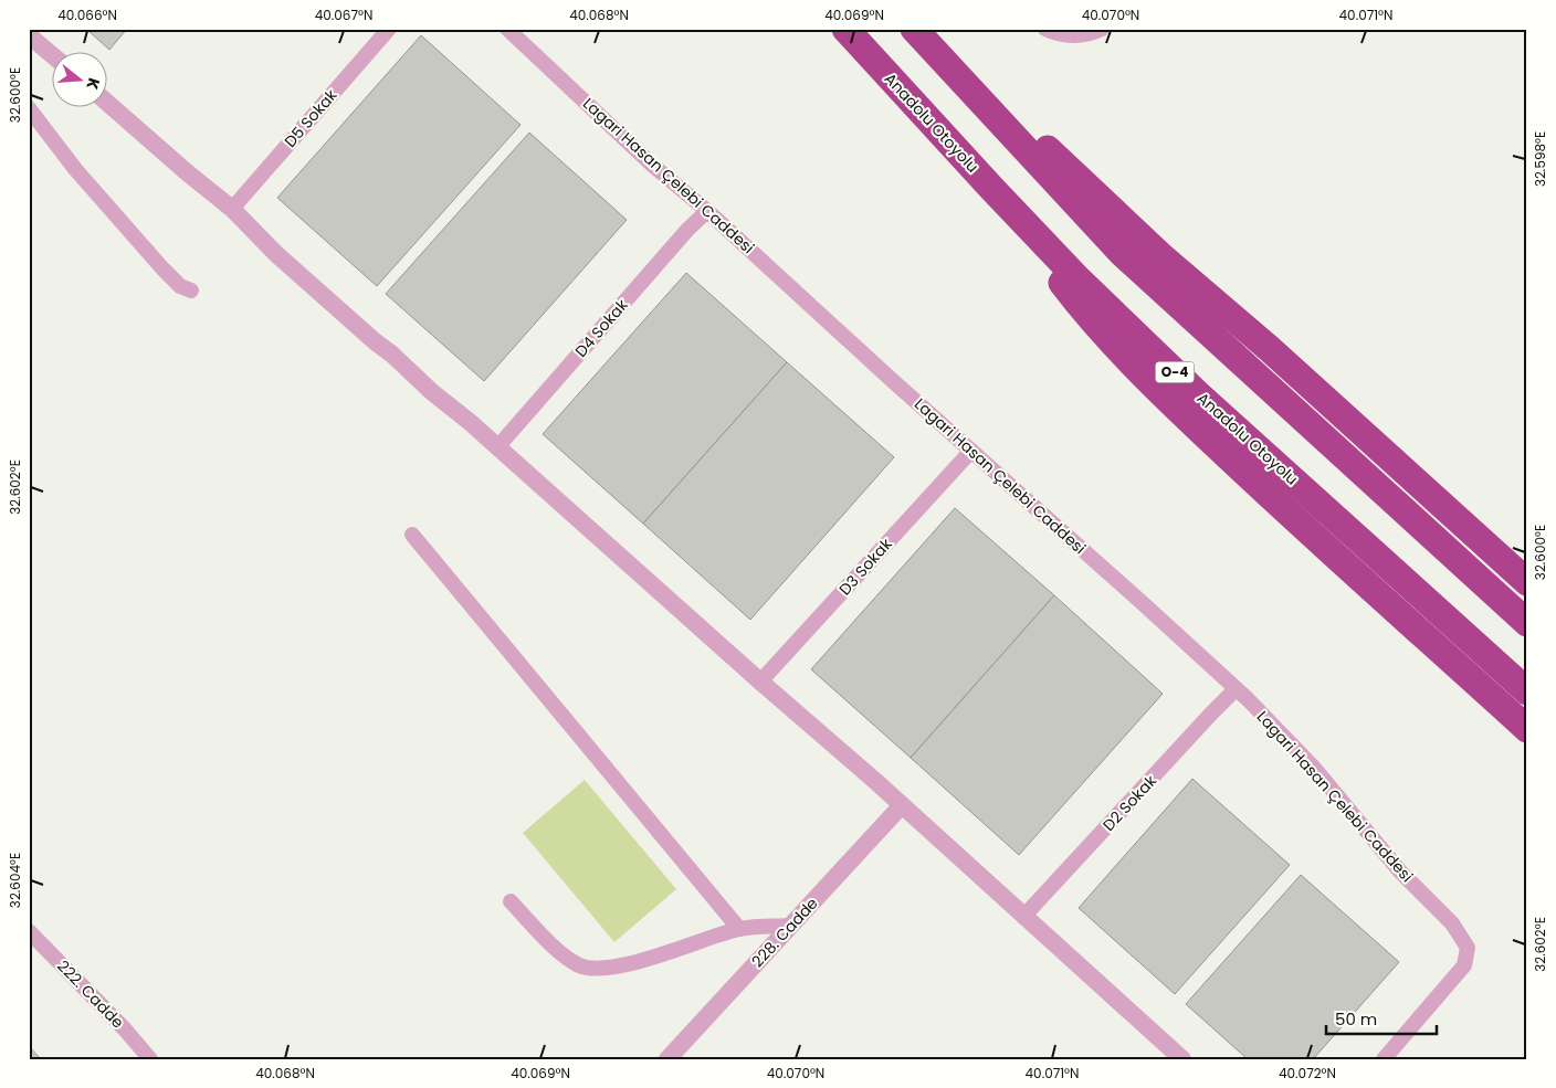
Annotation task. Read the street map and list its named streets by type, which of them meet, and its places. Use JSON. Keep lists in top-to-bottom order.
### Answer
{
  "streets": {
    "highway": ["Anadolu Otoyolu", "O-4"],
    "street": [
      "D5 Sokak",
      "Lagari Hasan Çelebi Caddesi",
      "D4 Sokak",
      "D3 Sokak",
      "D2 Sokak",
      "228. Cadde",
      "222. Cadde"
    ]
  },
  "crossings": [
    ["Lagari Hasan Çelebi Caddesi", "D4 Sokak"],
    ["Lagari Hasan Çelebi Caddesi", "D3 Sokak"],
    ["Lagari Hasan Çelebi Caddesi", "D2 Sokak"]
  ],
  "scale_bar": "50 m",
  "north": "right",
  "coordinates": [
    "40.066°N",
    "40.067°N",
    "40.068°N",
    "40.069°N",
    "40.070°N",
    "40.071°N",
    "32.600°E",
    "32.598°E",
    "32.602°E",
    "32.604°E",
    "40.072°N"
  ]
}
